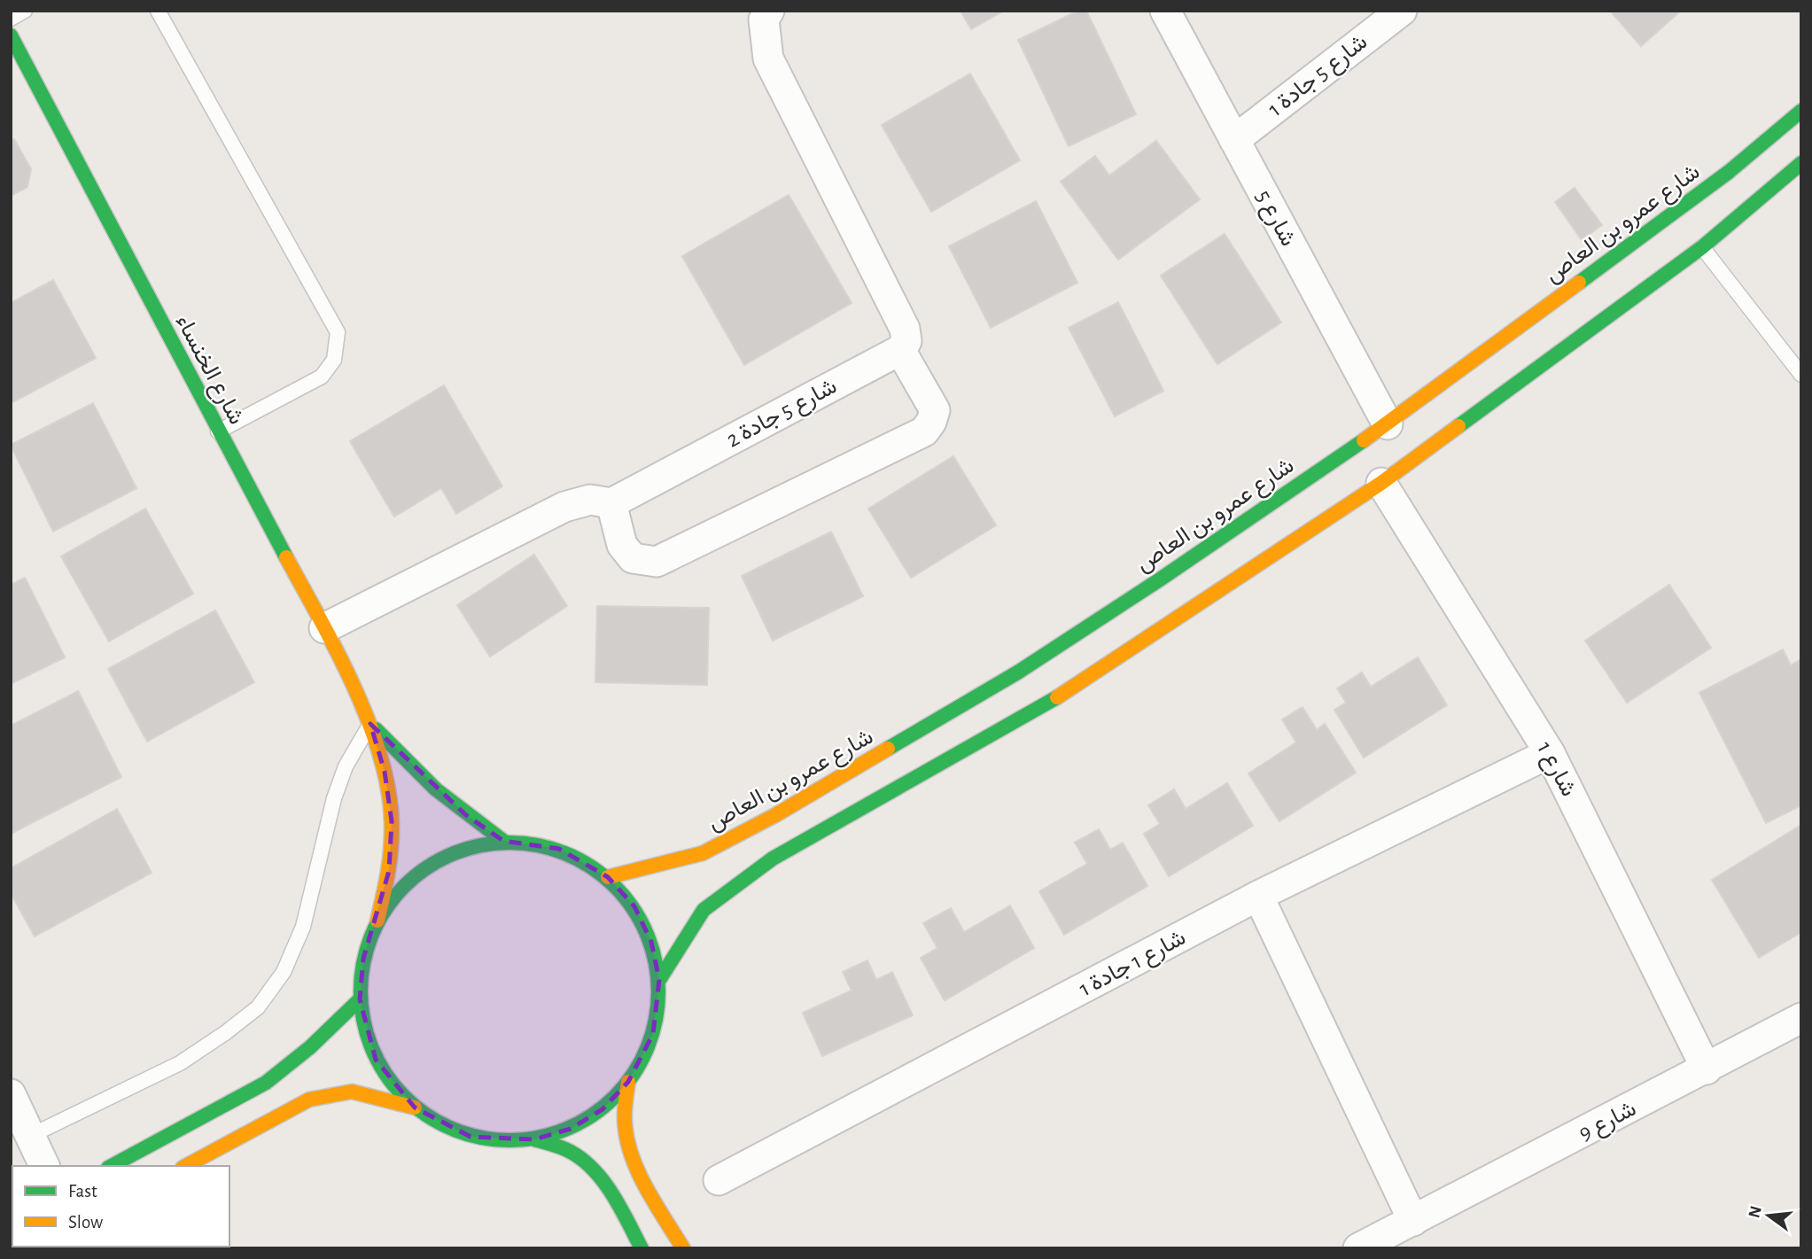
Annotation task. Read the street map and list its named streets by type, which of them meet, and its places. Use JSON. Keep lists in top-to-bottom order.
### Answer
{
  "streets": {
    "main road": ["شارع عمرو بن العاص", "شارع الخنساء"],
    "street": [
      "شارع 5 جادة 1",
      "شارع 5",
      "شارع 5 جادة 2",
      "شارع 1",
      "شارع 1 جادة 1",
      "شارع 9"
    ]
  },
  "crossings": [
    ["شارع 5 جادة 1", "شارع 5"],
    ["شارع 5", "شارع عمرو بن العاص"],
    ["شارع الخنساء", "شارع 5 جادة 2"],
    ["شارع 1", "شارع 1 جادة 1"],
    ["شارع 1", "شارع 9"]
  ],
  "legend": ["Fast", "Slow"],
  "north": "left"
}
